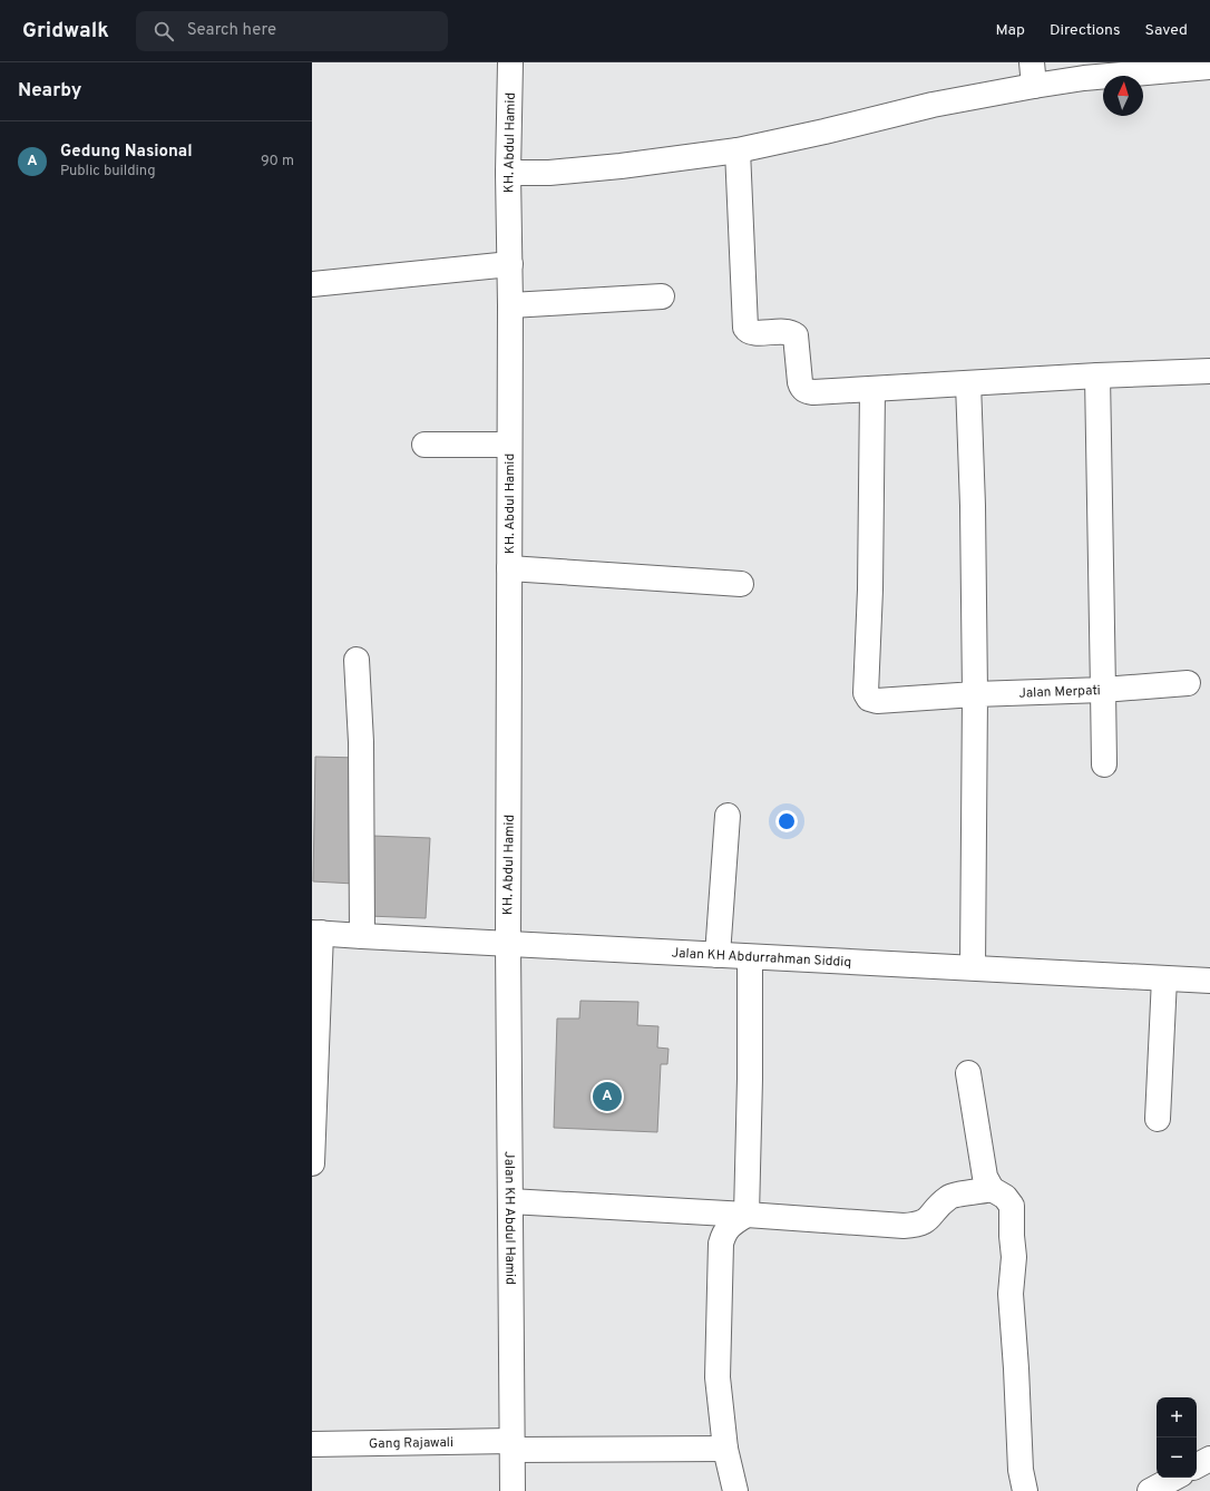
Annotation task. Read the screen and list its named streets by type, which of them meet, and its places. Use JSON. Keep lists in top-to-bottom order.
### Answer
{
  "streets": {
    "street": [
      "KH. Abdul Hamid",
      "Jalan Merpati",
      "Jalan KH Abdurrahman Siddiq",
      "Jalan KH Abdul Hamid",
      "Gang Rajawali"
    ]
  },
  "crossings": [
    ["KH. Abdul Hamid", "Jalan KH Abdurrahman Siddiq"],
    ["KH. Abdul Hamid", "Jalan KH Abdul Hamid"],
    ["Jalan KH Abdurrahman Siddiq", "Jalan KH Abdul Hamid"],
    ["Jalan KH Abdul Hamid", "Gang Rajawali"]
  ],
  "north": "top",
  "page": {
    "header": "Gridwalk",
    "search": "Search here",
    "nav": ["Map", "Directions", "Saved"],
    "heading": "Nearby",
    "list": [
      {
        "mark": "A",
        "name": "Gedung Nasional",
        "note": "Public building",
        "value": "90 m"
      }
    ],
    "pins": "A",
    "map_buttons": ["+", "−"]
  }
}
